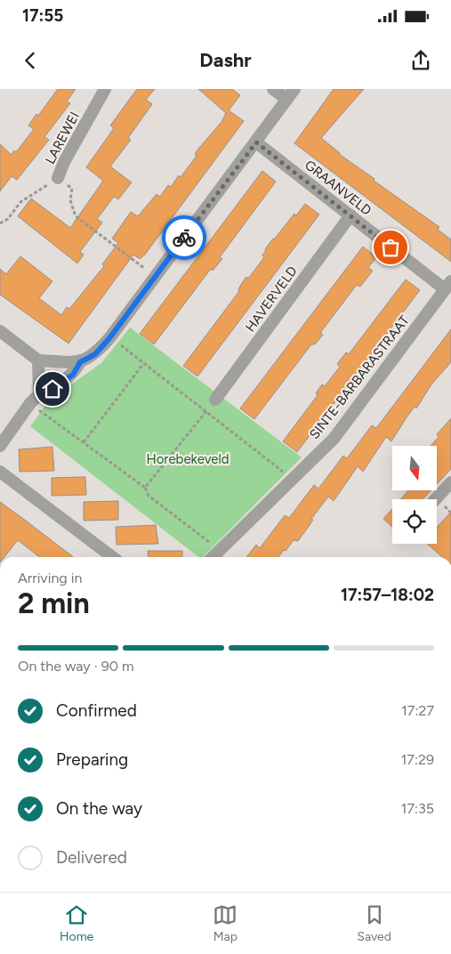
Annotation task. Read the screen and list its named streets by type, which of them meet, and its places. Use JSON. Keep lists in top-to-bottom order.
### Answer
{
  "streets": {
    "street": [
      "LAREWEI",
      "GRAANVELD",
      "HAVERVELD",
      "SINTE-BARBARASTRAAT"
    ]
  },
  "crossings": [
    ["GRAANVELD", "HAVERVELD"],
    ["GRAANVELD", "SINTE-BARBARASTRAAT"]
  ],
  "parks": ["Horebekeveld"],
  "north": "bottom",
  "page": {
    "status": "17:55",
    "header": "Dashr",
    "heading": ["2 min", "Arriving in", "17:57–18:02"],
    "bar": "On the way · 90 m",
    "list": [
      ["Confirmed", "17:27"],
      ["Preparing", "17:29"],
      ["On the way", "17:35"],
      "Delivered"
    ],
    "tabs": ["Home", "Map", "Saved"]
  }
}
